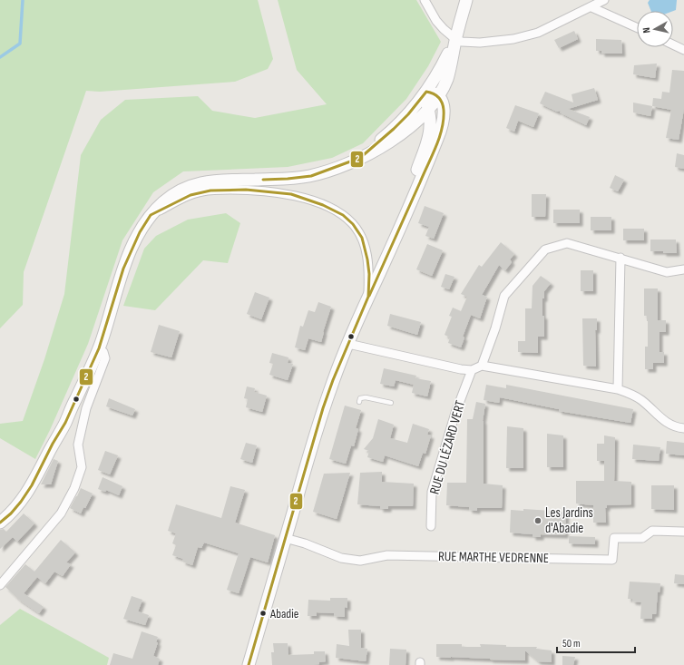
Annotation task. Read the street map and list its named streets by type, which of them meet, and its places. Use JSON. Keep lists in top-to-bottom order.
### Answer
{
  "streets": {
    "street": ["RUE DU LÉZARD VERT", "RUE MARTHE VEDRENNE"]
  },
  "places": ["Les Jardins d'Abadie", "Abadie"],
  "lines": ["transit line 2"],
  "scale_bar": "50 m",
  "north": "left"
}
